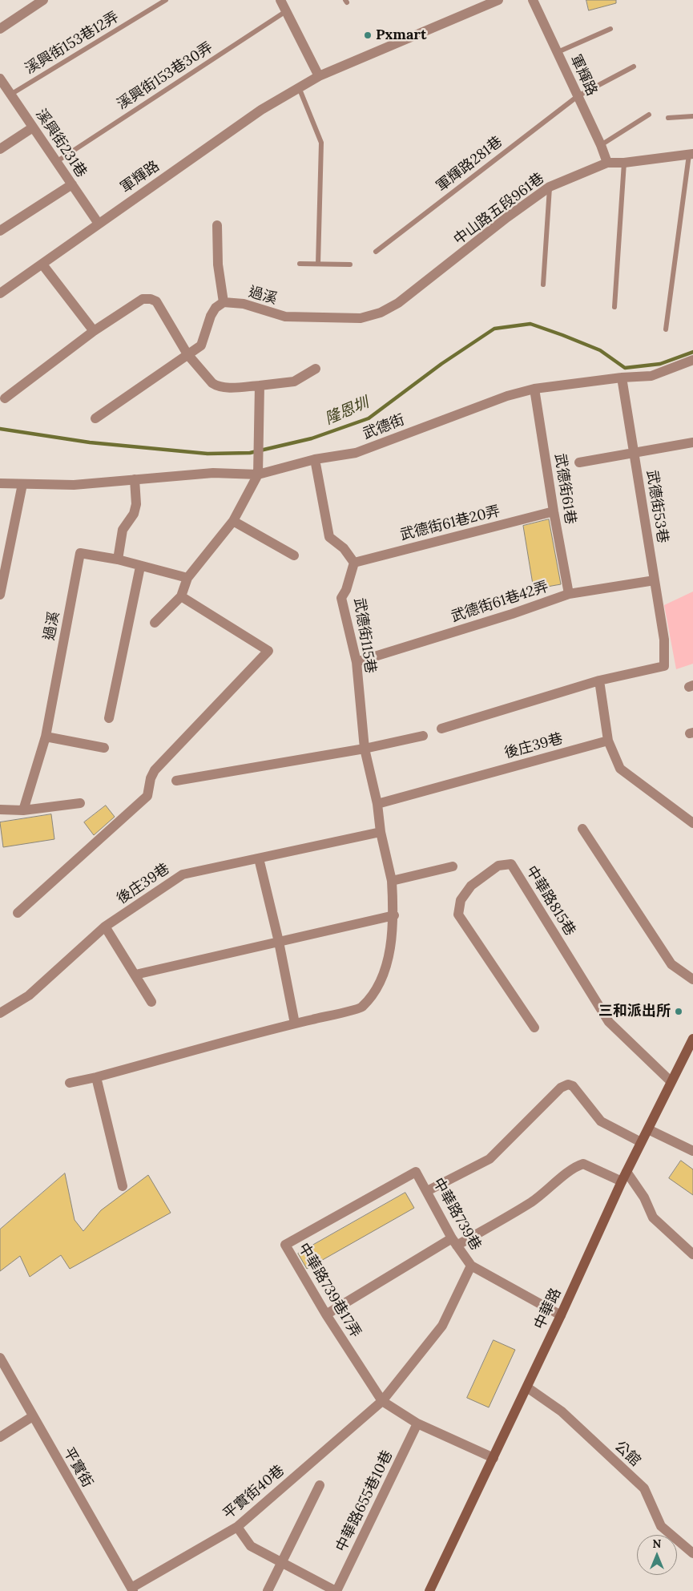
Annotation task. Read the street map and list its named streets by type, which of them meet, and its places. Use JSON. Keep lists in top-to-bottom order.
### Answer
{
  "streets": {
    "main road": ["中華路"],
    "street": [
      "軍輝路",
      "溪興街231巷",
      "中山路五段961巷",
      "過溪",
      "武德街",
      "武德街61巷",
      "武德街53巷",
      "武德街61巷20弄",
      "武德街61巷42弄",
      "武德街115巷",
      "後庄39巷",
      "中華路815巷",
      "中華路739巷",
      "中華路739巷17弄",
      "公館",
      "平實街",
      "平實街40巷",
      "中華路655巷10巷"
    ],
    "lane": ["溪興街153巷12弄", "溪興街153巷30弄", "軍輝路281巷"]
  },
  "crossings": [
    ["溪興街153巷12弄", "溪興街231巷"],
    ["軍輝路", "溪興街231巷"],
    ["軍輝路", "軍輝路281巷"],
    ["軍輝路", "中山路五段961巷"],
    ["溪興街153巷30弄", "溪興街231巷"],
    ["中山路五段961巷", "過溪"],
    ["武德街", "武德街61巷"],
    ["武德街", "武德街53巷"],
    ["武德街61巷", "武德街61巷20弄"],
    ["武德街61巷", "武德街61巷42弄"],
    ["武德街53巷", "武德街61巷42弄"],
    ["武德街61巷20弄", "武德街115巷"],
    ["武德街61巷42弄", "武德街115巷"],
    ["武德街115巷", "後庄39巷"],
    ["中華路815巷", "中華路"],
    ["中華路739巷", "中華路739巷17弄"],
    ["中華路739巷", "中華路"],
    ["中華路739巷", "平實街40巷"],
    ["中華路739巷17弄", "中華路"],
    ["中華路739巷17弄", "平實街40巷"],
    ["中華路739巷17弄", "中華路655巷10巷"],
    ["中華路", "公館"],
    ["平實街", "平實街40巷"]
  ],
  "water": ["隆恩圳"],
  "places": ["Pxmart", "三和派出所"],
  "north": "top"
}
